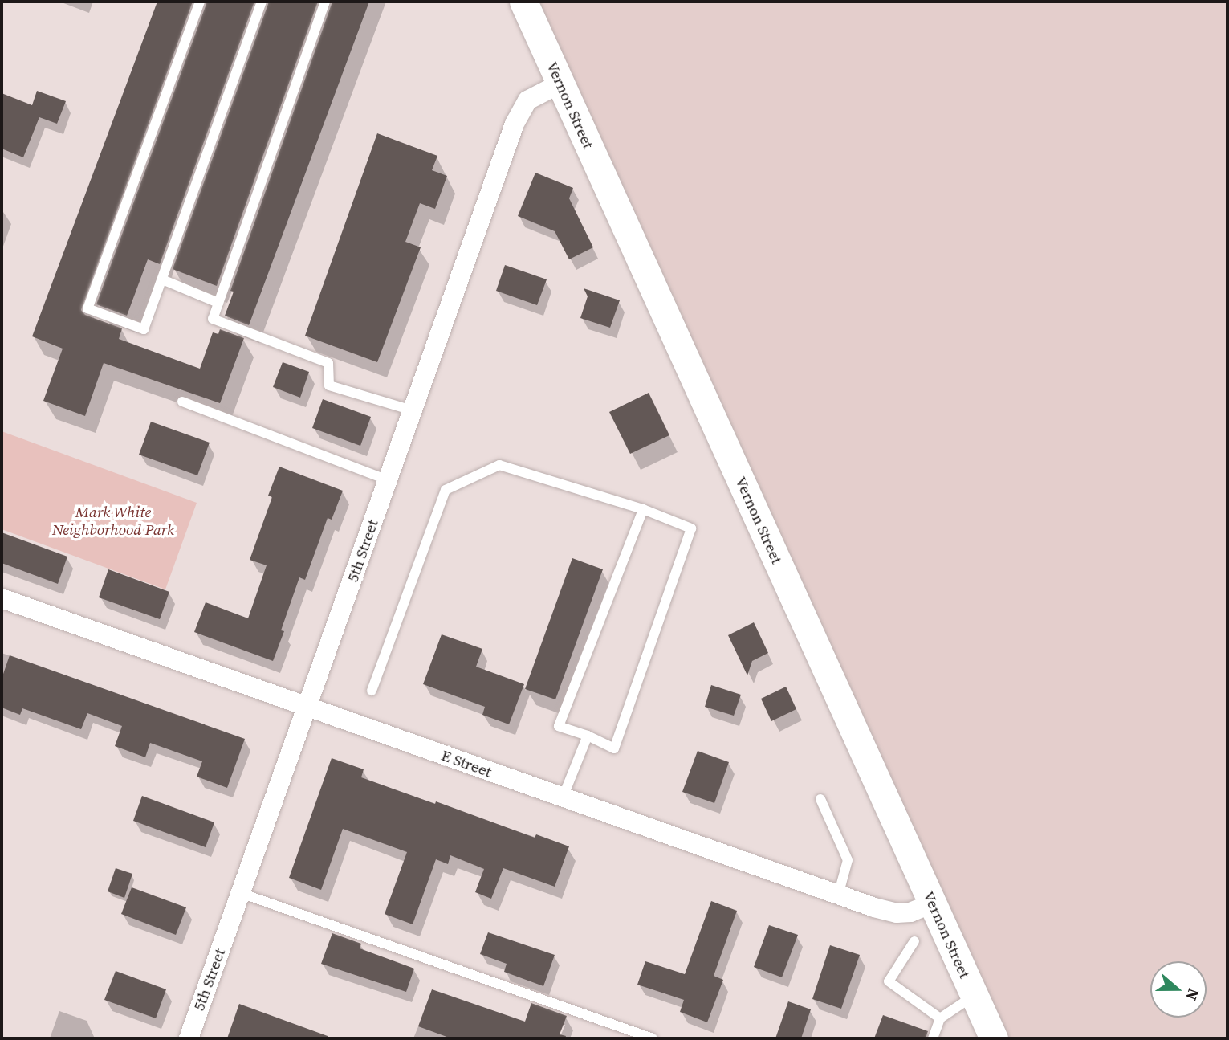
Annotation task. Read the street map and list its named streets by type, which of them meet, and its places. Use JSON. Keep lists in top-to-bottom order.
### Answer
{
  "streets": {
    "main road": ["Vernon Street"],
    "street": ["5th Street", "E Street"]
  },
  "crossings": [
    ["Vernon Street", "5th Street"],
    ["Vernon Street", "E Street"],
    ["5th Street", "E Street"]
  ],
  "parks": ["Mark White Neighborhood Park"],
  "north": "right"
}
